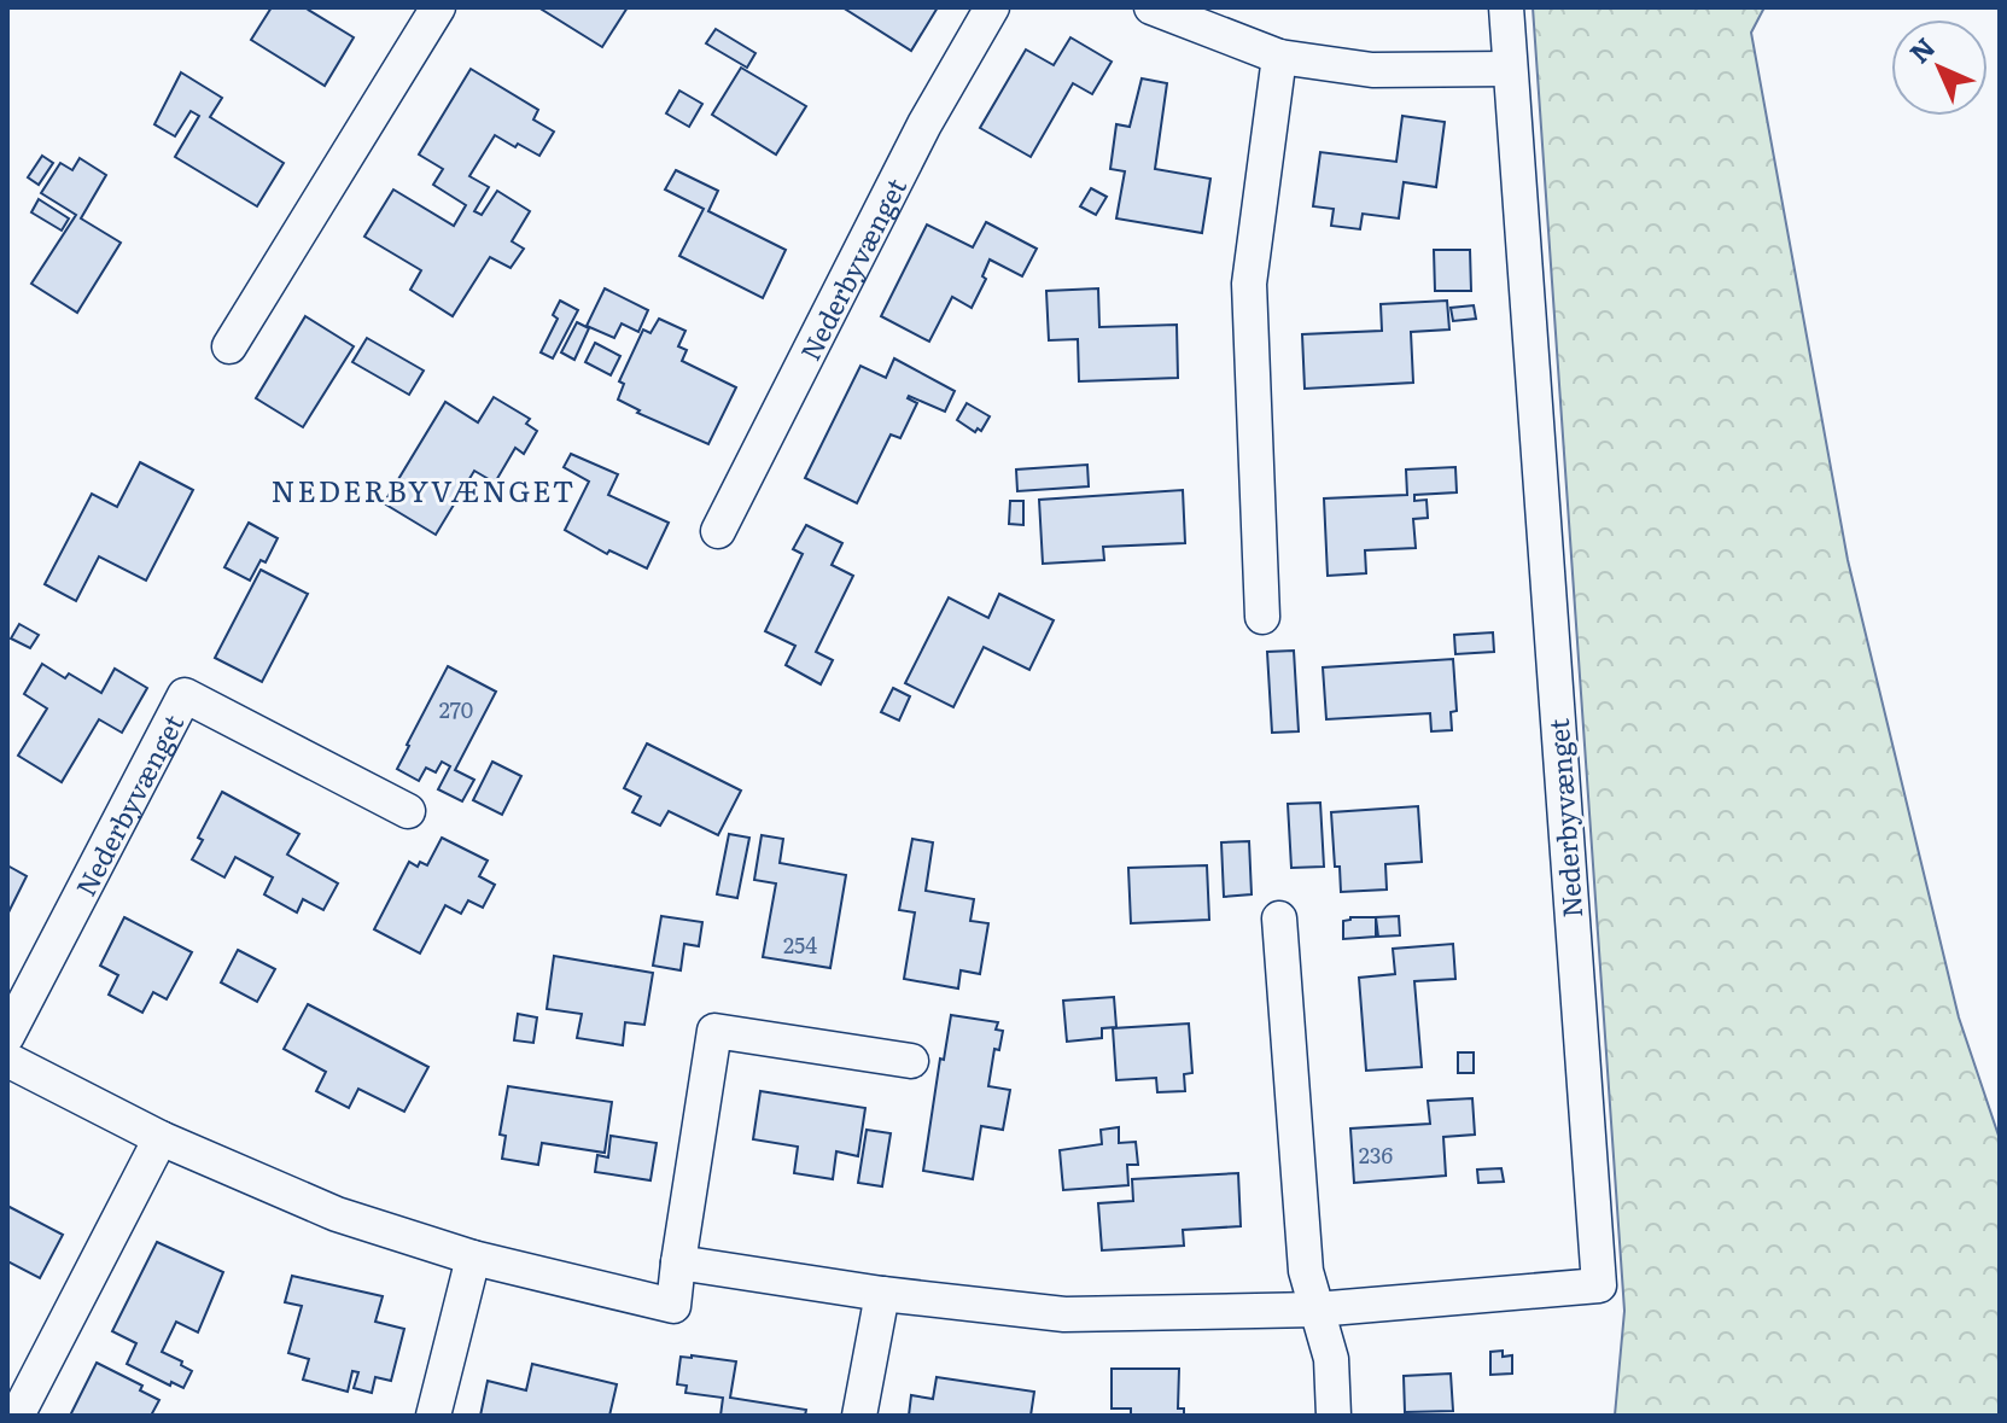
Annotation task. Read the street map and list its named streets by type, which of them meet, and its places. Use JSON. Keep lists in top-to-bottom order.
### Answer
{
  "streets": {
    "street": ["Nederbyvænget"]
  },
  "districts": ["NEDERBYVÆNGET"],
  "house_numbers": ["270", "254", "236"],
  "north": "top left"
}
